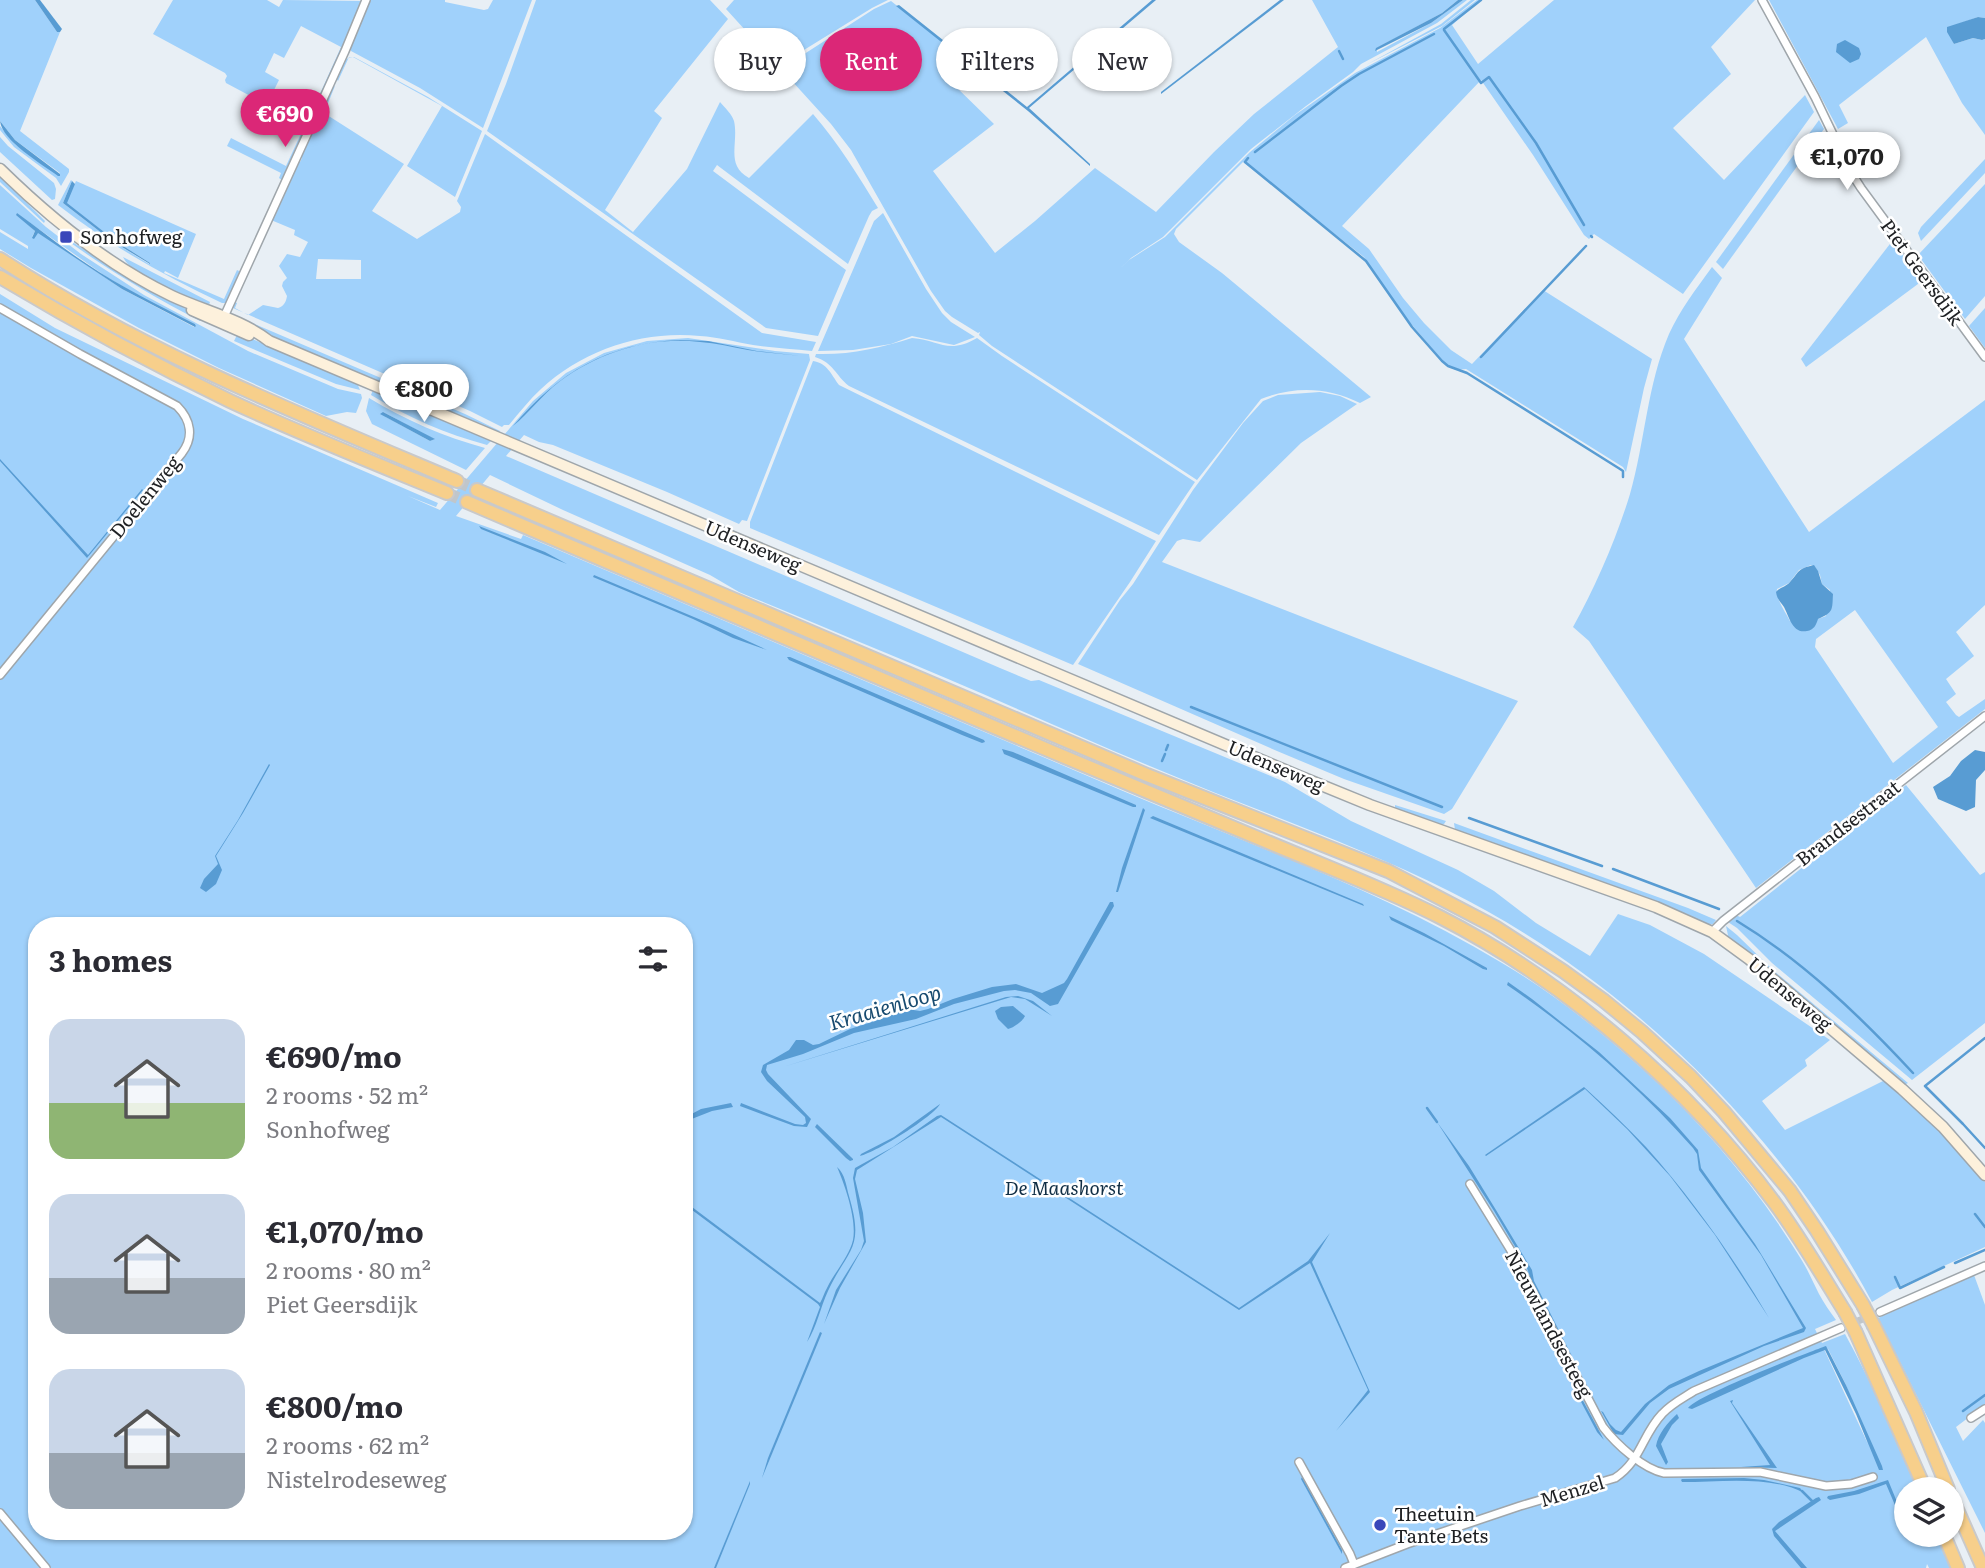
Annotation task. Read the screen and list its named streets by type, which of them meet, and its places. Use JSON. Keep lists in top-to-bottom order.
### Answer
{
  "streets": {
    "street": [
      "Piet Geersdijk",
      "Doelenweg",
      "Udenseweg",
      "Brandsestraat",
      "Nieuwlandsesteeg",
      "Menzel"
    ]
  },
  "crossings": [
    ["Udenseweg", "Brandsestraat"],
    ["Nieuwlandsesteeg", "Menzel"]
  ],
  "water": ["Kraaienloop"],
  "parks": ["De Maashorst"],
  "places": {
    "transit": ["Sonhofweg"],
    "other": ["Theetuin Tante Bets"]
  },
  "page": {
    "chip": [
      "Buy",
      "Rent",
      "Filters",
      "New"
    ],
    "price": ["€690", "€1,070", "€800"],
    "heading": "3 homes",
    "list": [
      {
        "name": "€690/mo",
        "note": "2 rooms · 52 m² · Sonhofweg"
      },
      {
        "name": "€1,070/mo",
        "note": "2 rooms · 80 m² · Piet Geersdijk"
      },
      {
        "name": "€800/mo",
        "note": "2 rooms · 62 m² · Nistelrodeseweg"
      }
    ]
  }
}
